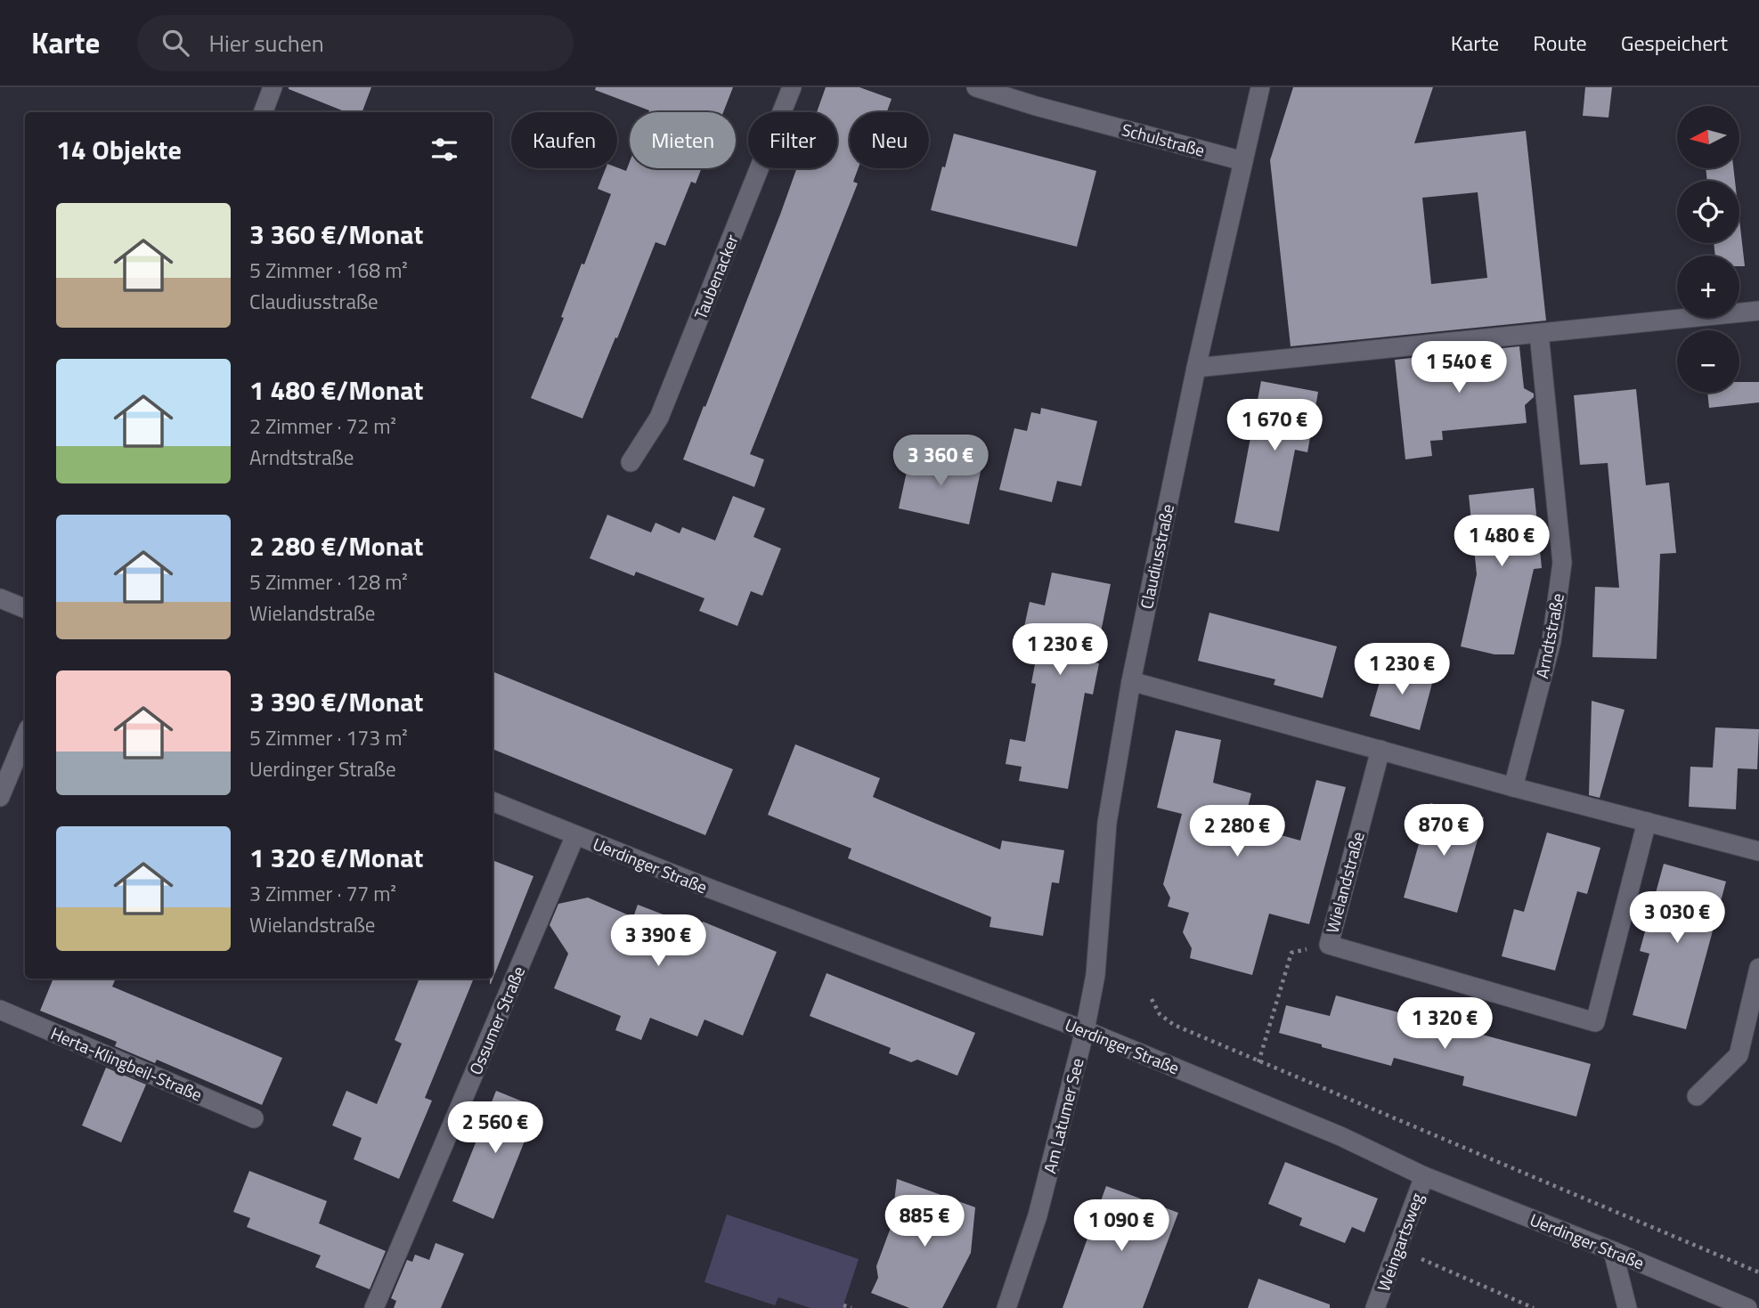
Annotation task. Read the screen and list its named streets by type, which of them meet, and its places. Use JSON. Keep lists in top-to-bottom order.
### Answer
{
  "streets": {
    "street": [
      "Schulstraße",
      "Taubenacker",
      "Claudiusstraße",
      "Arndtstraße",
      "Uerdinger Straße",
      "Wielandstraße",
      "Ossumer Straße",
      "Herta-Klingbeil-Straße",
      "Am Latumer See",
      "Weingartsweg"
    ]
  },
  "crossings": [
    ["Schulstraße", "Claudiusstraße"],
    ["Claudiusstraße", "Uerdinger Straße"],
    ["Claudiusstraße", "Am Latumer See"],
    ["Uerdinger Straße", "Ossumer Straße"],
    ["Uerdinger Straße", "Am Latumer See"],
    ["Uerdinger Straße", "Weingartsweg"]
  ],
  "north": "left",
  "page": {
    "header": "Karte",
    "search": "Hier suchen",
    "nav": ["Karte", "Route", "Gespeichert"],
    "map_buttons": ["+", "−"],
    "chip": [
      "Kaufen",
      "Mieten",
      "Filter",
      "Neu"
    ],
    "heading": "14 Objekte",
    "list": [
      {
        "name": "3 360 €/Monat",
        "note": "5 Zimmer · 168 m² · Claudiusstraße"
      },
      {
        "name": "1 480 €/Monat",
        "note": "2 Zimmer · 72 m² · Arndtstraße"
      },
      {
        "name": "2 280 €/Monat",
        "note": "5 Zimmer · 128 m² · Wielandstraße"
      },
      {
        "name": "3 390 €/Monat",
        "note": "5 Zimmer · 173 m² · Uerdinger Straße"
      },
      {
        "name": "1 320 €/Monat",
        "note": "3 Zimmer · 77 m² · Wielandstraße"
      }
    ],
    "price": [
      "1 540 €",
      "1 670 €",
      "3 360 €",
      "1 480 €",
      "1 230 €",
      "1 230 €",
      "870 €",
      "2 280 €",
      "3 030 €",
      "3 390 €",
      "1 320 €",
      "2 560 €",
      "885 €",
      "1 090 €"
    ]
  }
}
